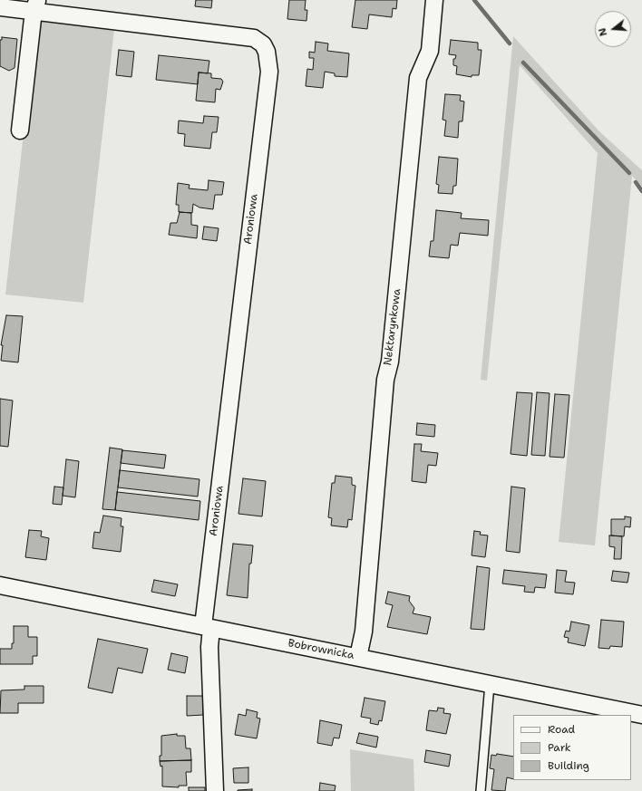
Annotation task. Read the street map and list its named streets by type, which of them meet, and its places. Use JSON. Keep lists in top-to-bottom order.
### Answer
{
  "streets": {
    "street": ["Aroniowa", "Nektarynkowa", "Bobrownicka"]
  },
  "crossings": [
    ["Aroniowa", "Bobrownicka"],
    ["Nektarynkowa", "Bobrownicka"]
  ],
  "legend": ["Road", "Park", "Building"],
  "north": "left"
}
